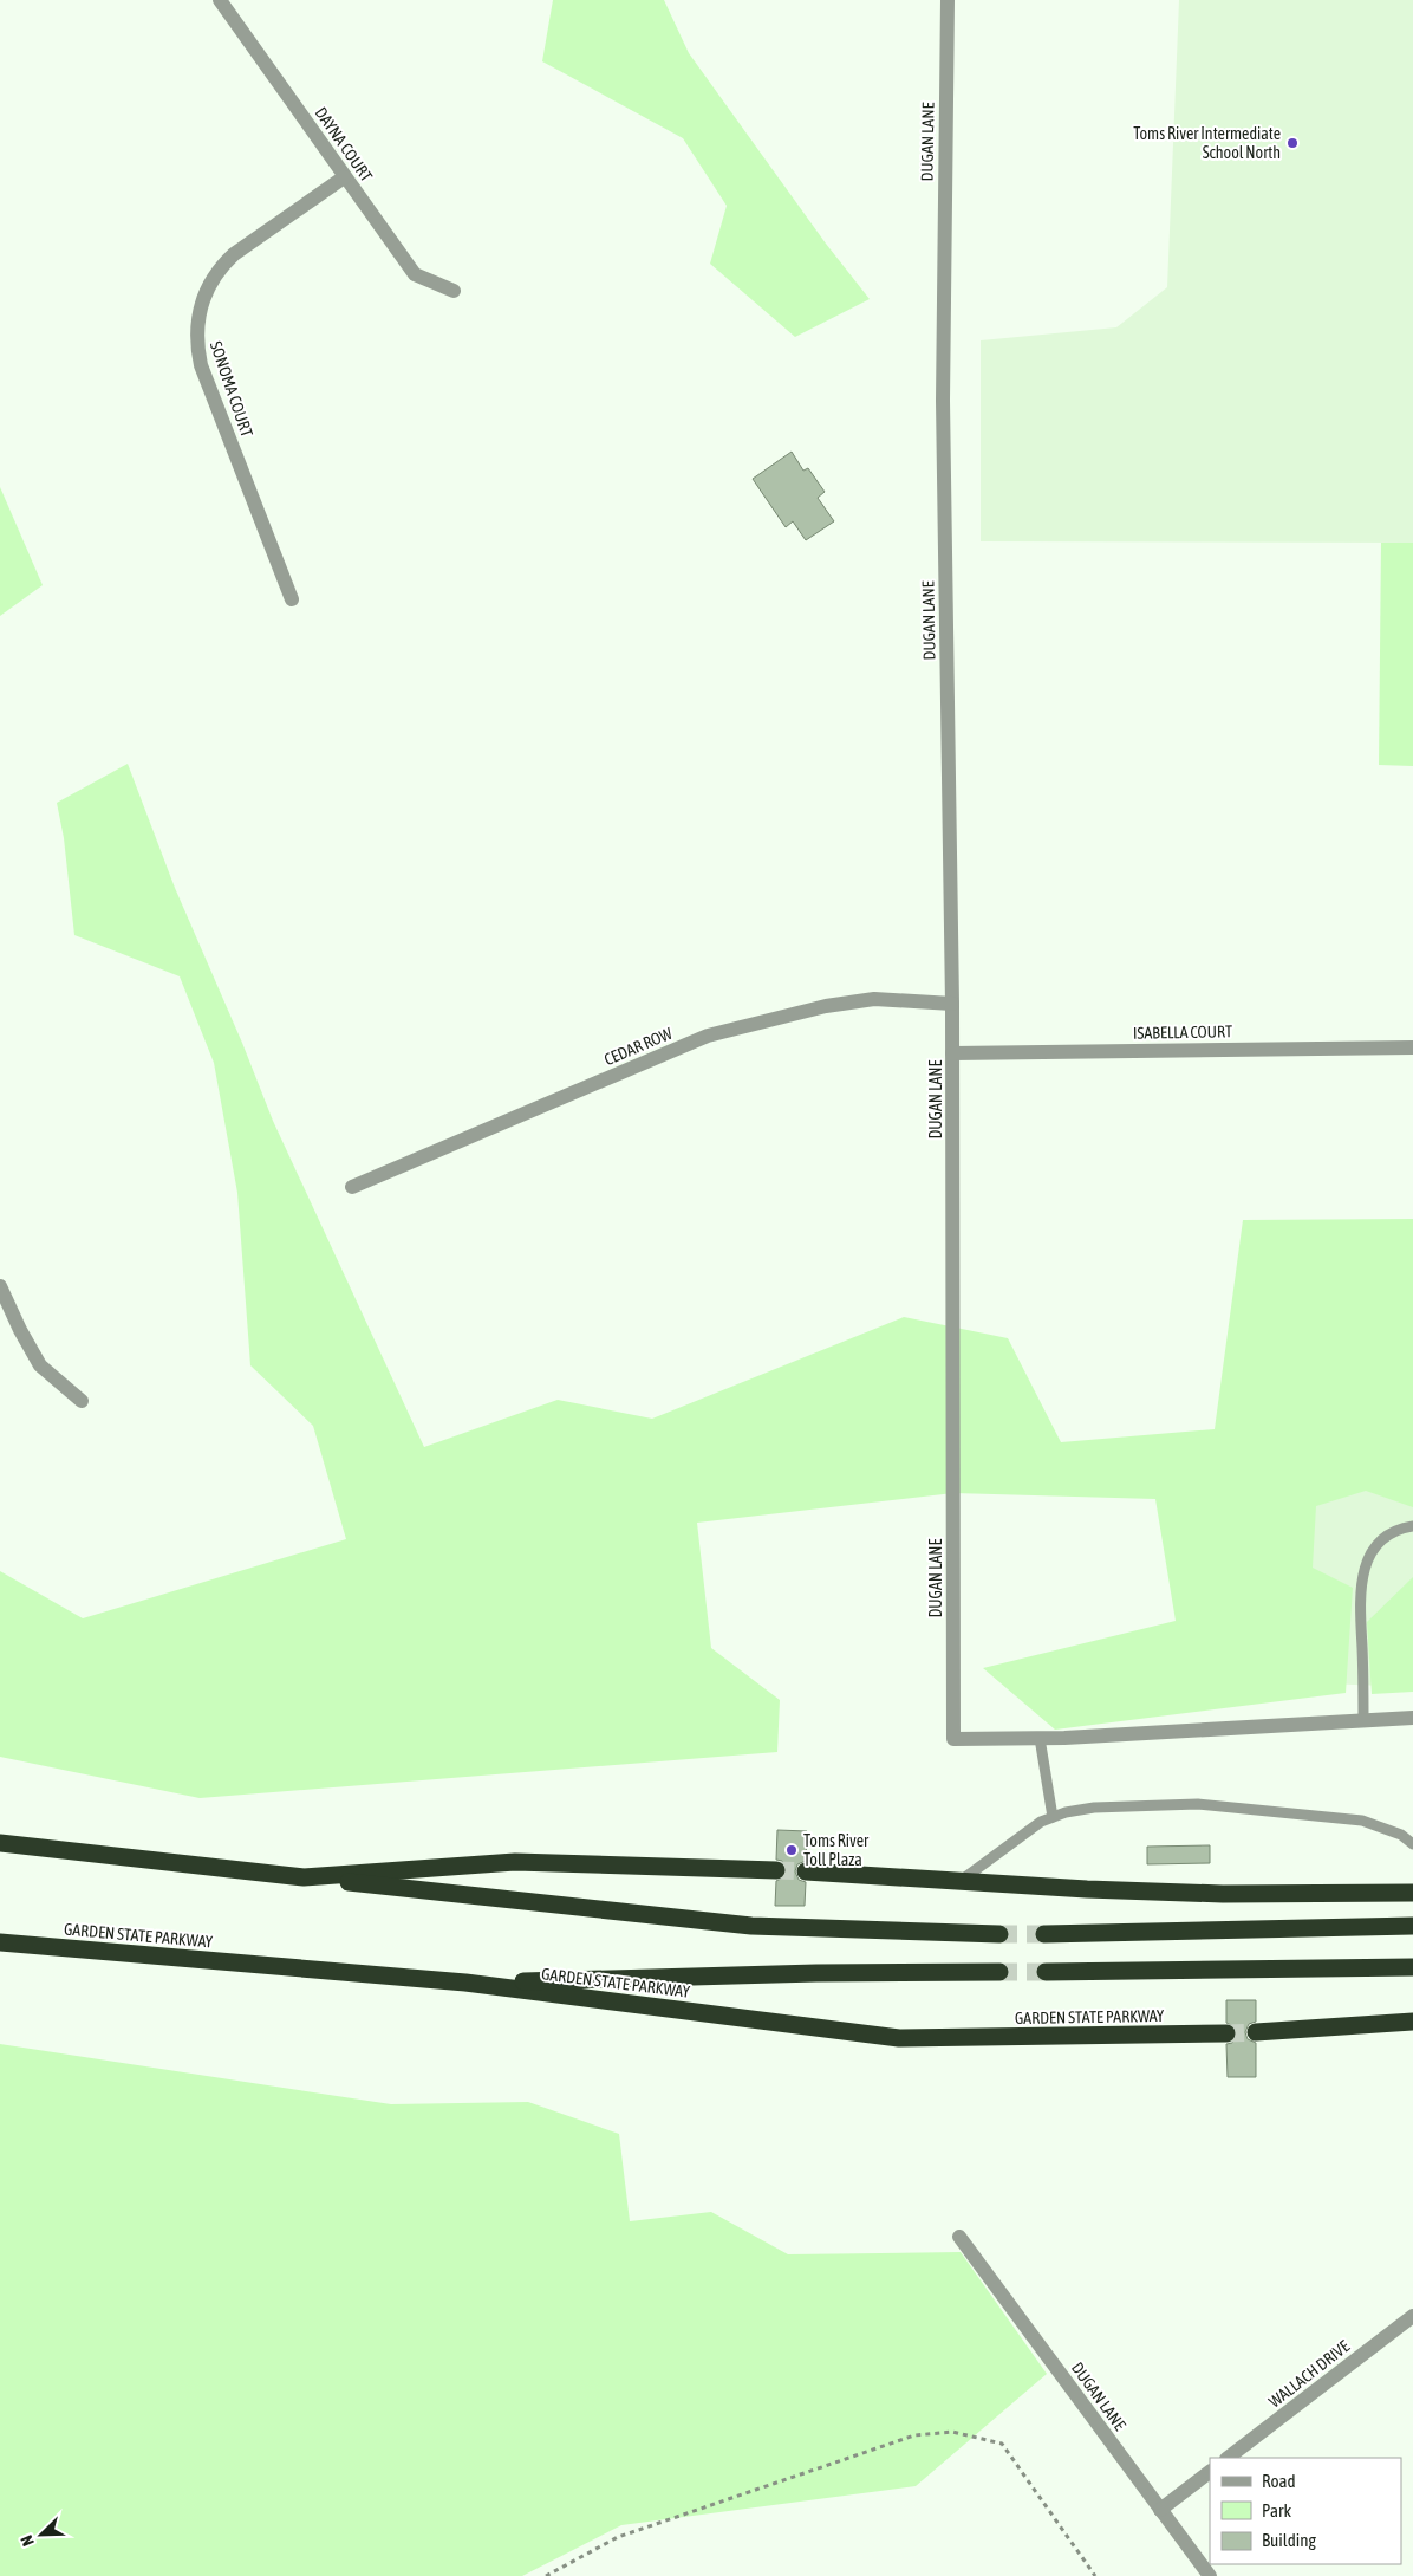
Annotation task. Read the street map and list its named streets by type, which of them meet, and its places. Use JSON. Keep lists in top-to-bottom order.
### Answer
{
  "streets": {
    "highway": ["GARDEN STATE PARKWAY"],
    "street": [
      "DUGAN LANE",
      "DAYNA COURT",
      "SONOMA COURT",
      "ISABELLA COURT",
      "CEDAR ROW",
      "WALLACH DRIVE"
    ]
  },
  "crossings": [
    ["DUGAN LANE", "ISABELLA COURT"],
    ["DUGAN LANE", "CEDAR ROW"],
    ["DAYNA COURT", "SONOMA COURT"]
  ],
  "places": ["Toms River Intermediate School North", "Toms River Toll Plaza"],
  "legend": ["Road", "Park", "Building"],
  "north": "bottom left"
}
